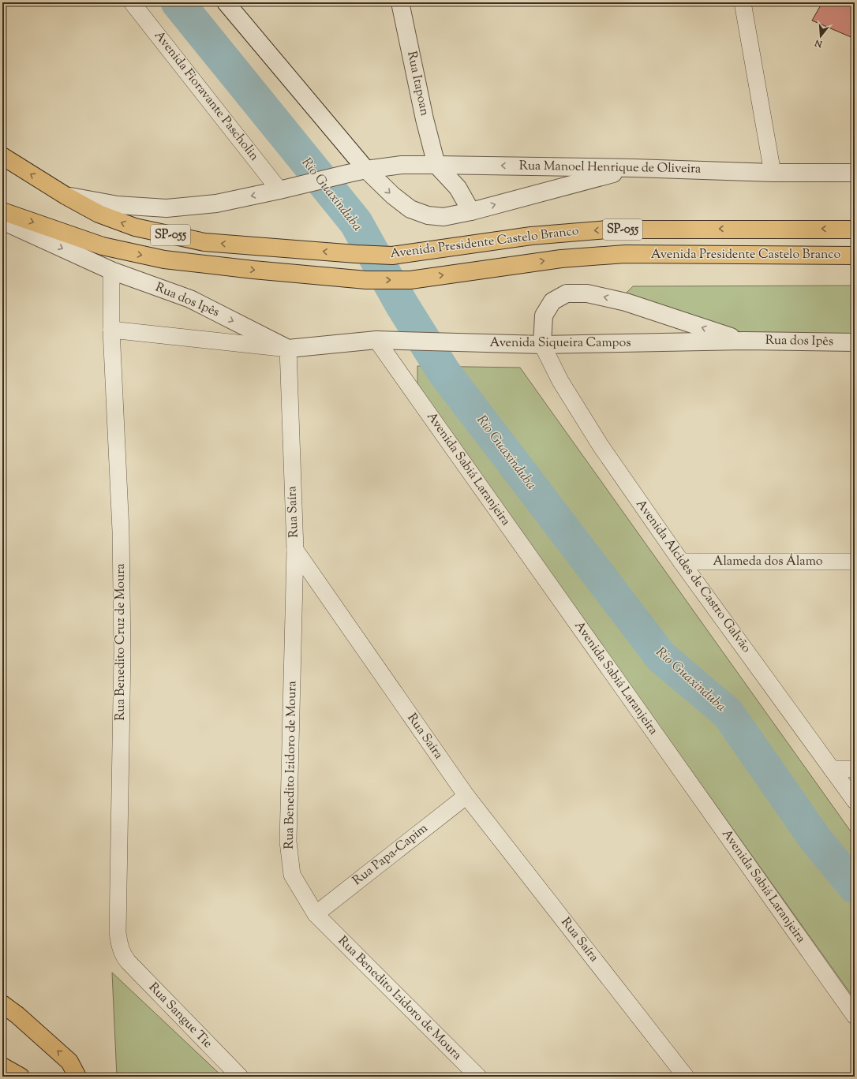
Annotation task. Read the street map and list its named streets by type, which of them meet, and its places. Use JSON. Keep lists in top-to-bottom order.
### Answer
{
  "streets": {
    "main road": ["SP-055", "Avenida Presidente Castelo Branco"],
    "street": [
      "Rua Itapoan",
      "Avenida Fioravante Pascholin",
      "Rua Manoel Henrique de Oliveira",
      "Rua dos Ipês",
      "Avenida Siqueira Campos",
      "Avenida Sabiá Laranjeira",
      "Rua Saíra",
      "Alameda dos Álamo",
      "Avenida Alcides de Castro Galvão",
      "Rua Benedito Cruz de Moura",
      "Rua Benedito Izidoro de Moura",
      "Rua Papa-Capim",
      "Rua Sangue Tie"
    ]
  },
  "crossings": [
    ["Rua Itapoan", "Rua Manoel Henrique de Oliveira"],
    ["Avenida Fioravante Pascholin", "Rua Manoel Henrique de Oliveira"],
    ["Rua Manoel Henrique de Oliveira", "Avenida Presidente Castelo Branco"],
    ["Rua dos Ipês", "Avenida Siqueira Campos"],
    ["Rua dos Ipês", "Rua Saíra"],
    ["Rua dos Ipês", "Rua Benedito Cruz de Moura"],
    ["Avenida Siqueira Campos", "Avenida Sabiá Laranjeira"],
    ["Avenida Siqueira Campos", "Avenida Alcides de Castro Galvão"],
    ["Rua Saíra", "Rua Benedito Izidoro de Moura"],
    ["Rua Saíra", "Rua Papa-Capim"],
    ["Alameda dos Álamo", "Avenida Alcides de Castro Galvão"],
    ["Rua Benedito Cruz de Moura", "Rua Sangue Tie"],
    ["Rua Benedito Izidoro de Moura", "Rua Papa-Capim"]
  ],
  "water": ["Rio Guaxinduba"],
  "north": "bottom"
}
